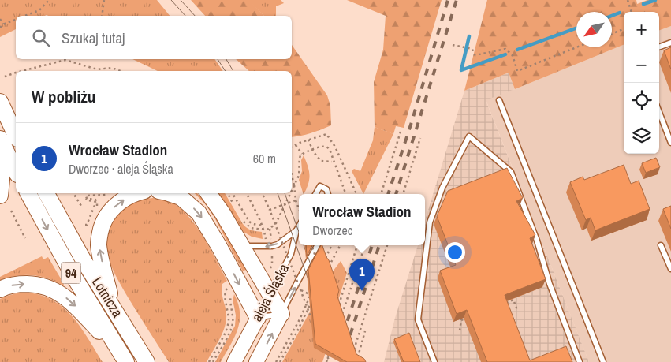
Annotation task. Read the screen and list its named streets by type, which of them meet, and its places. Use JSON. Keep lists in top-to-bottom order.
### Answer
{
  "streets": {
    "main road": ["94", "Lotnicza"],
    "street": ["aleja Śląska"]
  },
  "north": "bottom left",
  "page": {
    "map_buttons": ["+", "−"],
    "search": "Szukaj tutaj",
    "heading": "W pobliżu",
    "list": [
      {
        "mark": "1",
        "name": "Wrocław Stadion",
        "note": "Dworzec · aleja Śląska",
        "value": "60 m"
      }
    ],
    "popup": ["Wrocław Stadion", "Dworzec"],
    "pins": "1"
  }
}
